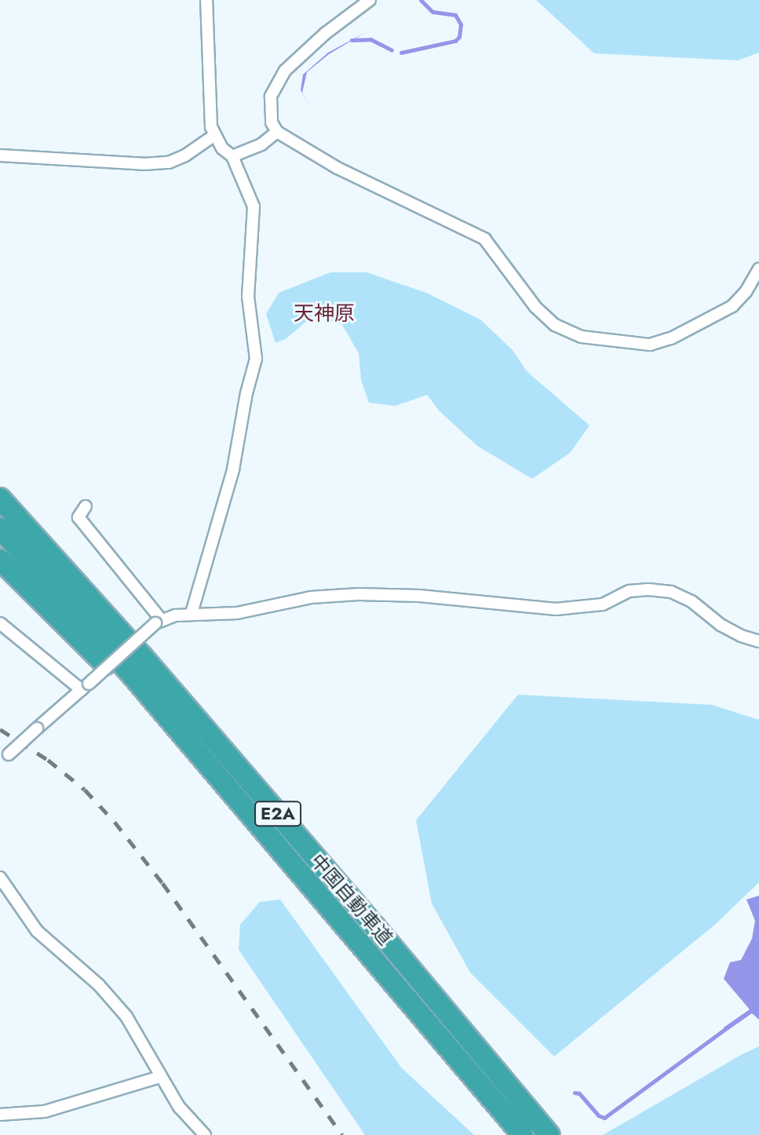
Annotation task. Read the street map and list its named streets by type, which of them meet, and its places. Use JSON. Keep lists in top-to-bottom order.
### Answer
{
  "streets": {
    "highway": ["E2A", "中国自動車道"]
  },
  "districts": ["天神原"]
}
